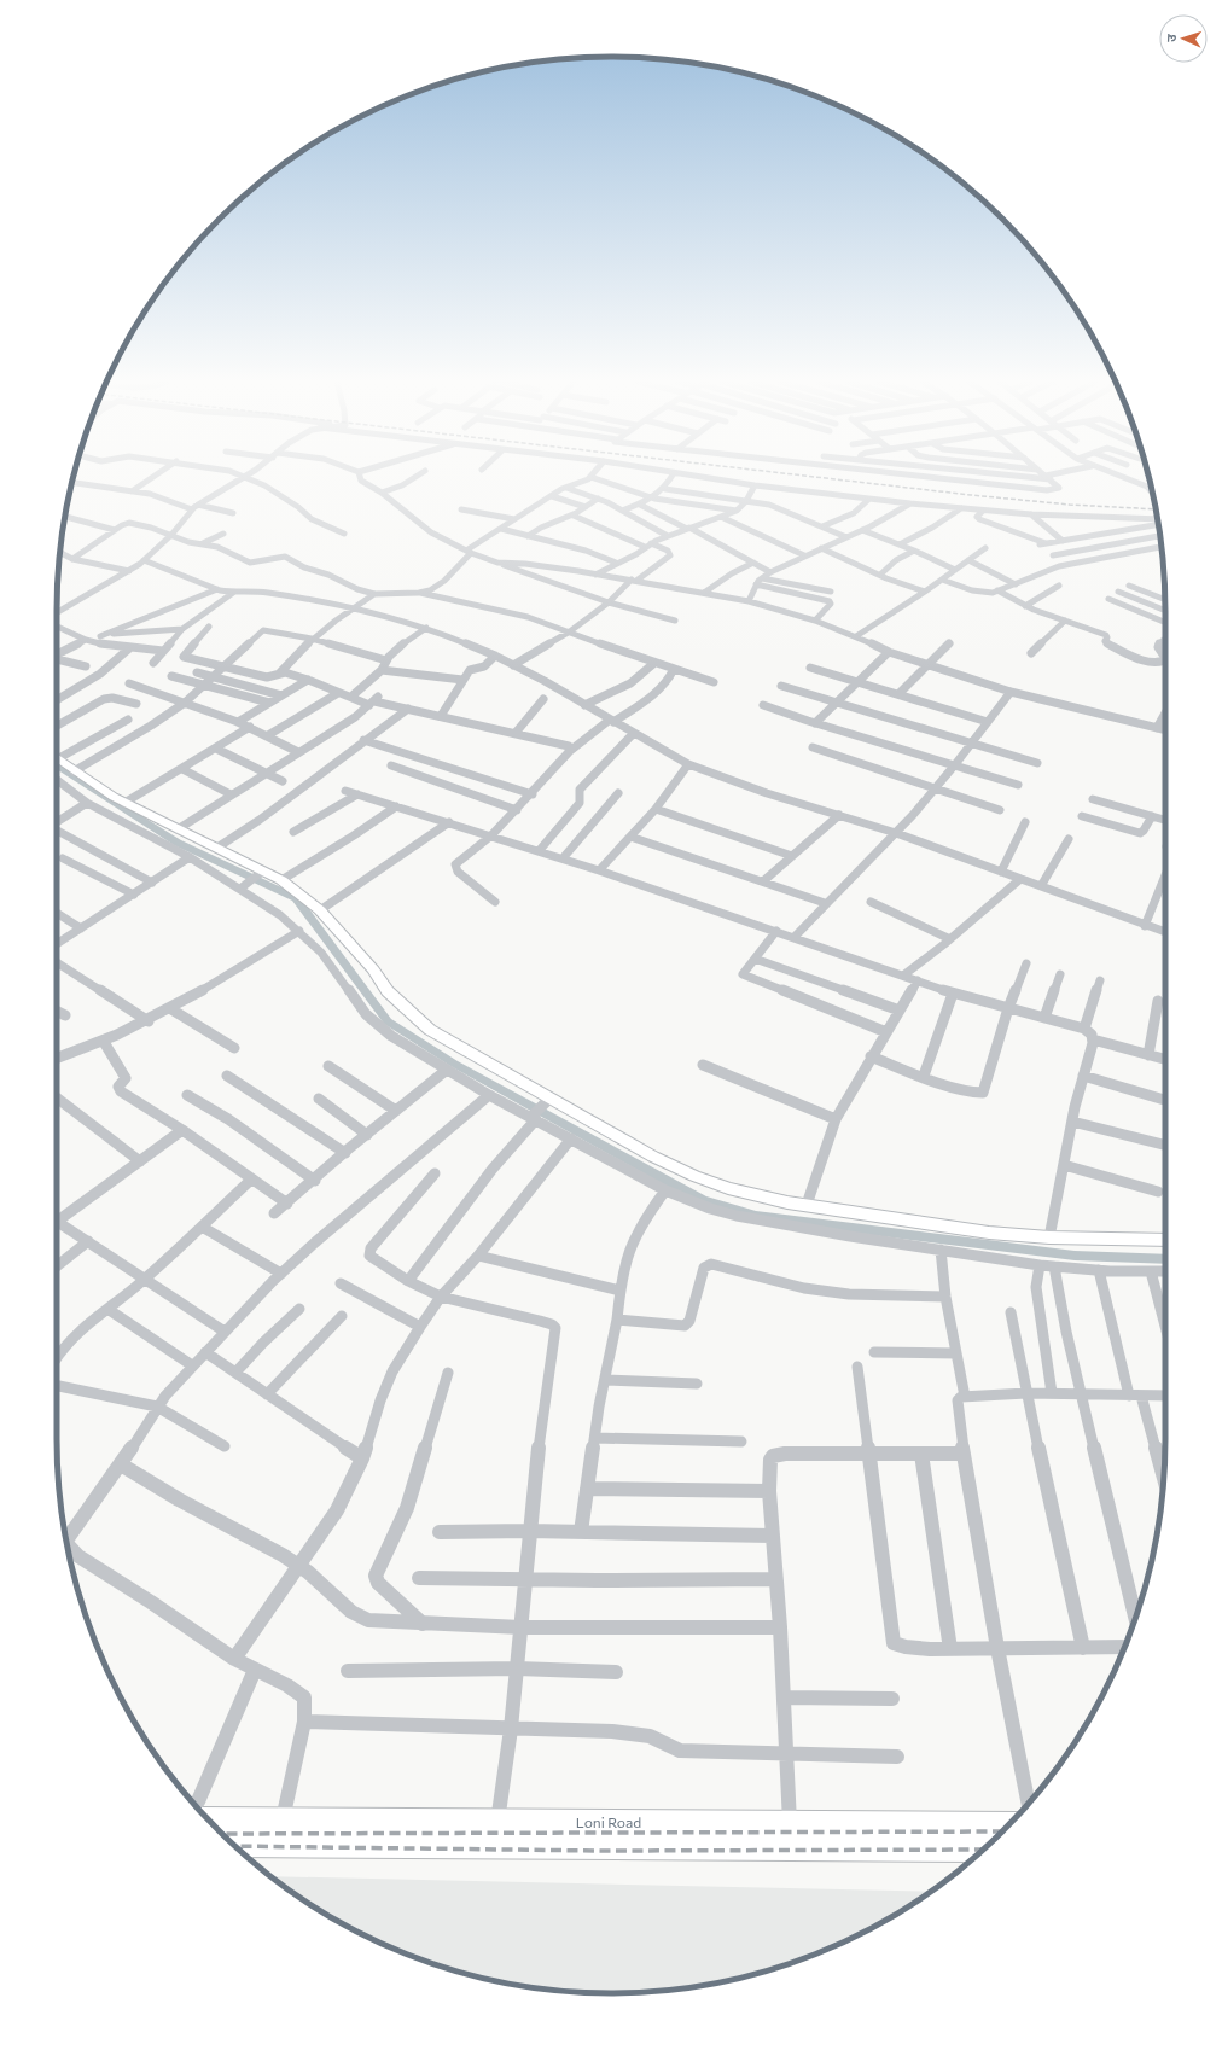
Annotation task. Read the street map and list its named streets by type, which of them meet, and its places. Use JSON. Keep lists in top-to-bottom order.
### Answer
{
  "streets": {
    "highway": ["Loni Road"]
  },
  "north": "left"
}
